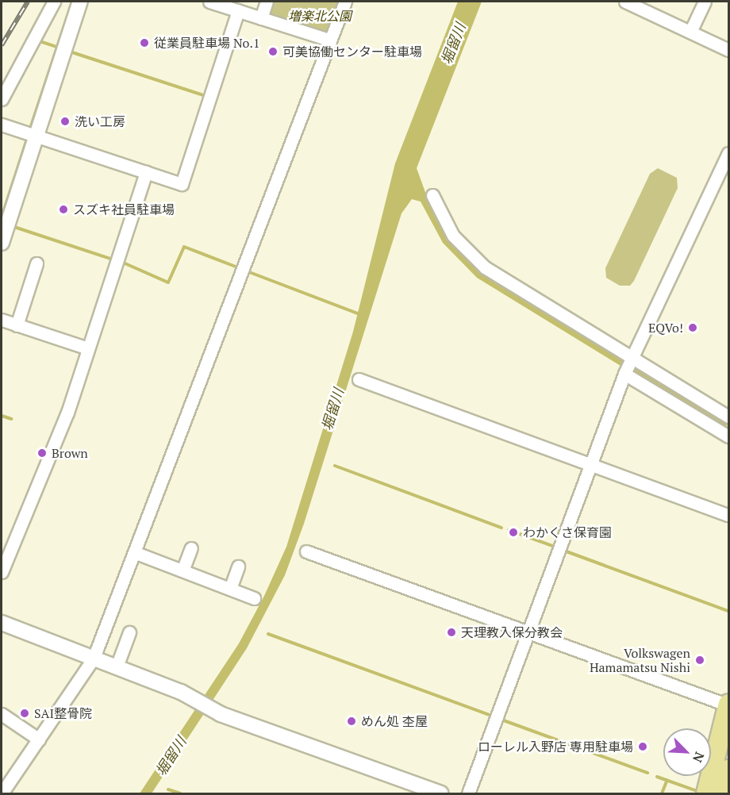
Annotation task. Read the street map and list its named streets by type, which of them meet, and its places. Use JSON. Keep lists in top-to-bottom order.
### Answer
{
  "water": ["堀留川"],
  "parks": ["増楽北公園"],
  "places": [
    "従業員駐車場 No.1",
    "可美協働センター駐車場",
    "洗い工房",
    "スズキ社員駐車場",
    "EQVo!",
    "Brown",
    "わかくさ保育園",
    "天理教入保分教会",
    "Volkswagen Hamamatsu Nishi",
    "SAI整骨院",
    "めん処 杢屋",
    "ローレル入野店 専用駐車場"
  ],
  "north": "bottom right"
}
